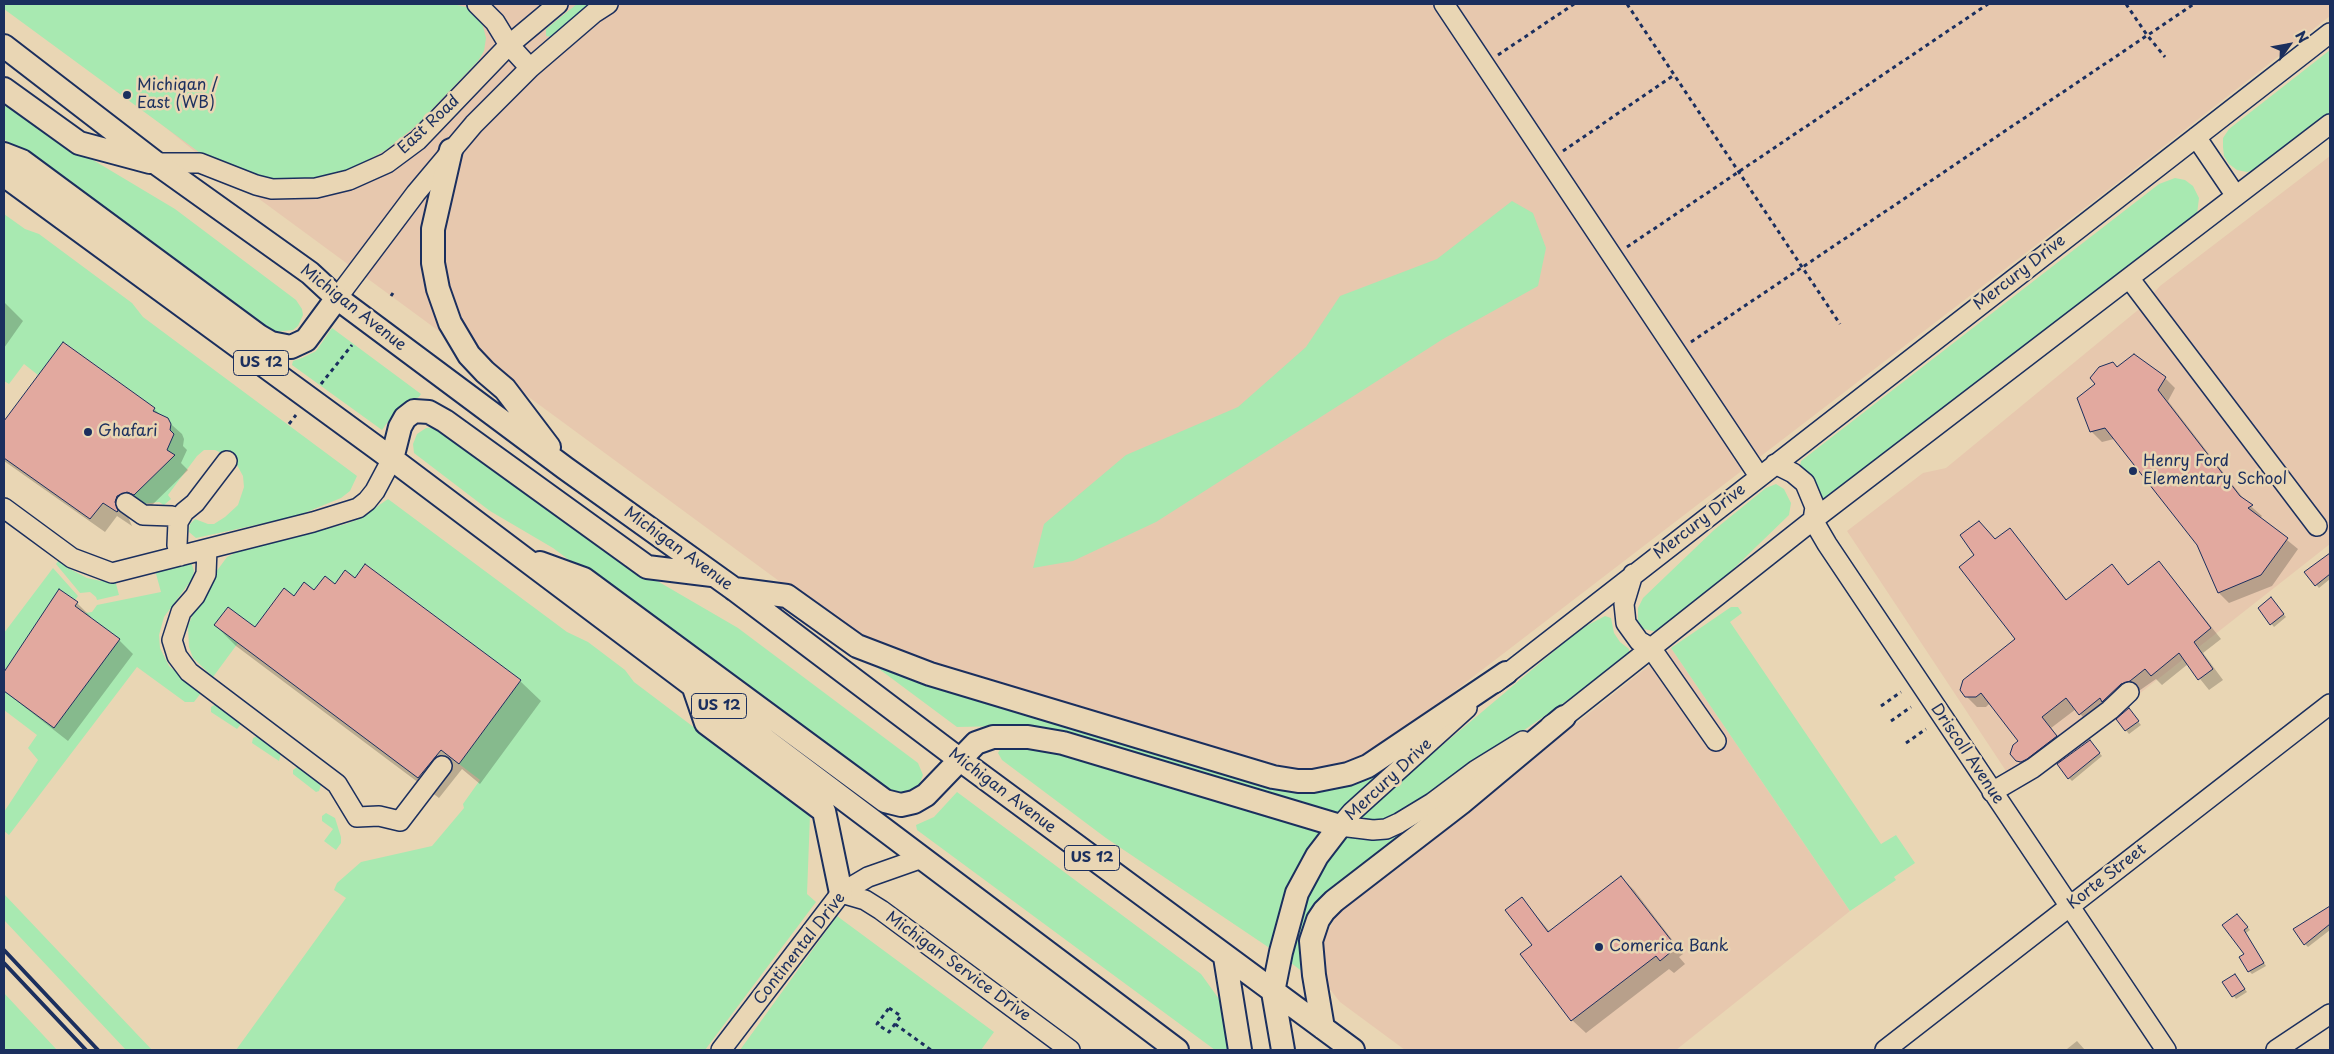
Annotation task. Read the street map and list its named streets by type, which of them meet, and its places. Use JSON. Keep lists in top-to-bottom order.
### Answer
{
  "streets": {
    "main road": ["Michigan Avenue", "US 12"],
    "street": [
      "East Road",
      "Mercury Drive",
      "Driscoll Avenue",
      "Korte Street",
      "Continental Drive",
      "Michigan Service Drive"
    ]
  },
  "crossings": [
    ["East Road", "Michigan Avenue"],
    ["Mercury Drive", "Driscoll Avenue"],
    ["US 12", "Continental Drive"],
    ["Driscoll Avenue", "Korte Street"],
    ["Continental Drive", "Michigan Service Drive"]
  ],
  "places": [
    "Michigan / East (WB)",
    "Ghafari",
    "Henry Ford Elementary School",
    "Comerica Bank"
  ],
  "north": "top right"
}
